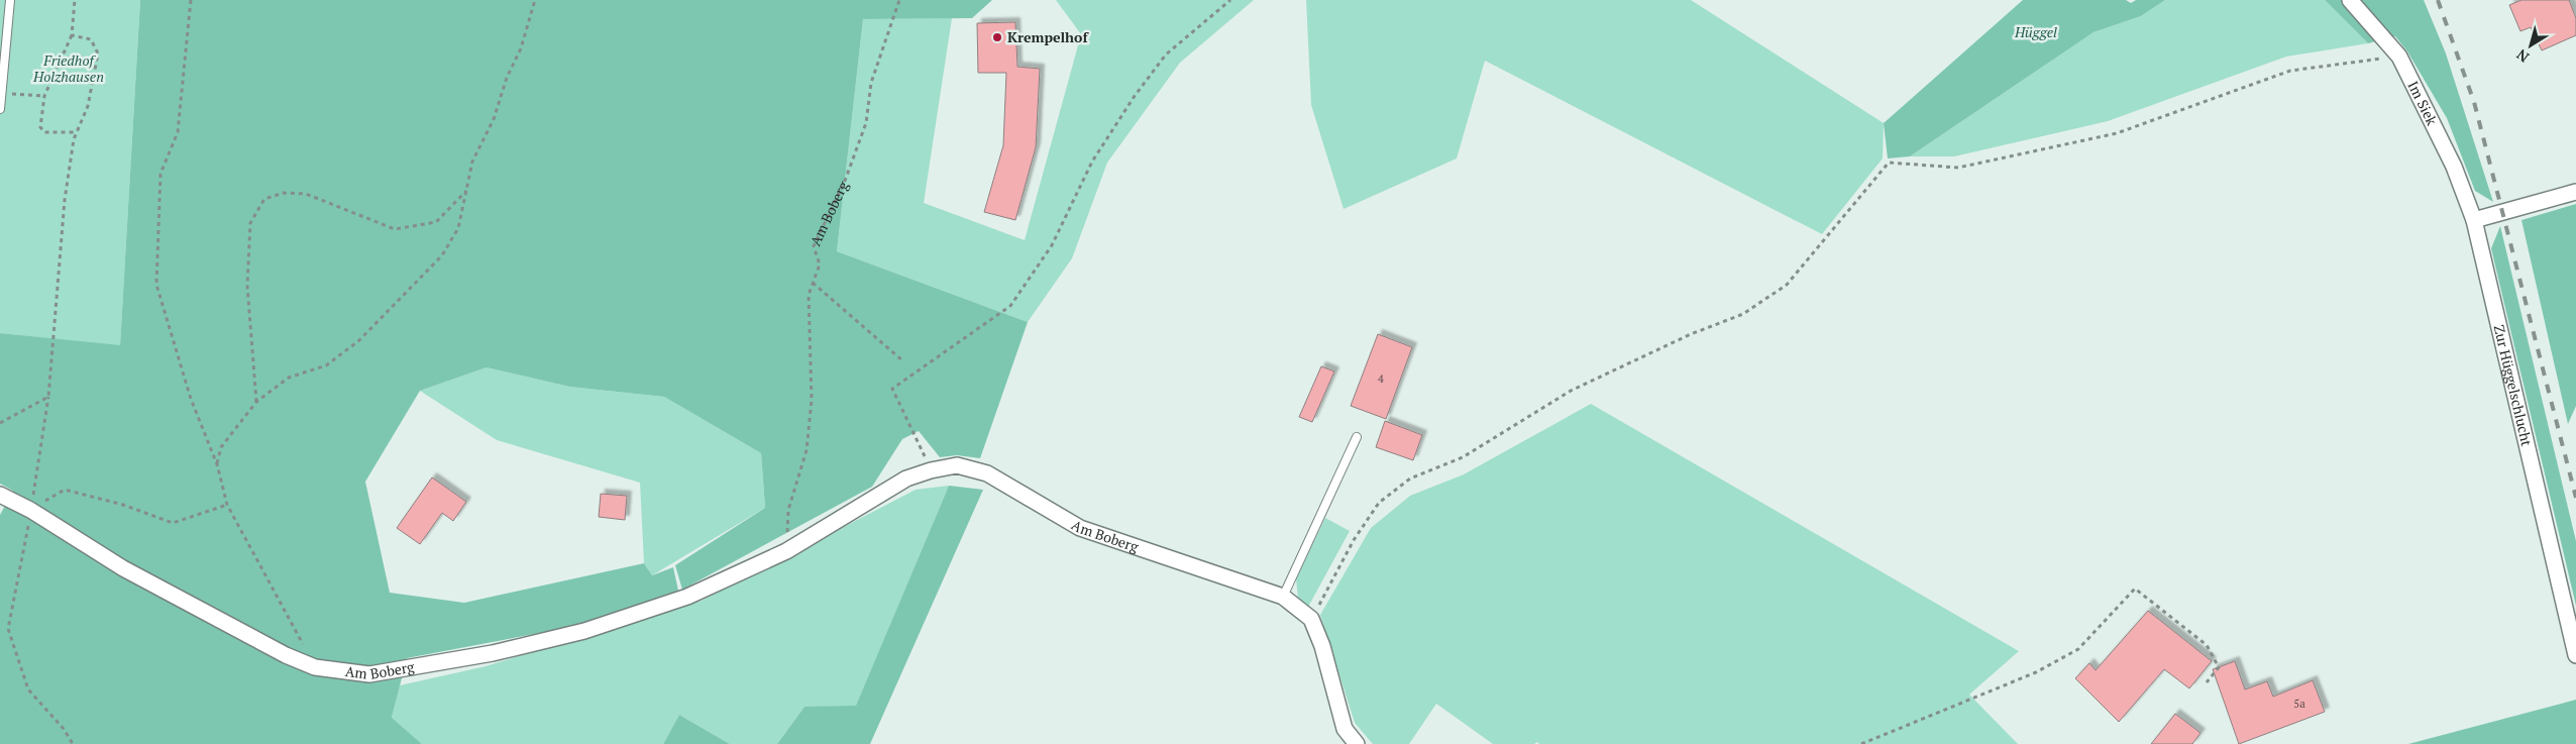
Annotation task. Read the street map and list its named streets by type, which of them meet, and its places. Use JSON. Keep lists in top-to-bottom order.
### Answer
{
  "streets": {
    "street": ["Im Siek", "Am Boberg", "Zur Hüggelschlucht"]
  },
  "crossings": [
    ["Im Siek", "Zur Hüggelschlucht"]
  ],
  "parks": ["Hüggel", "Friedhof Holzhausen"],
  "places": ["Krempelhof"],
  "house_numbers": ["4", "5a"],
  "north": "bottom left"
}
